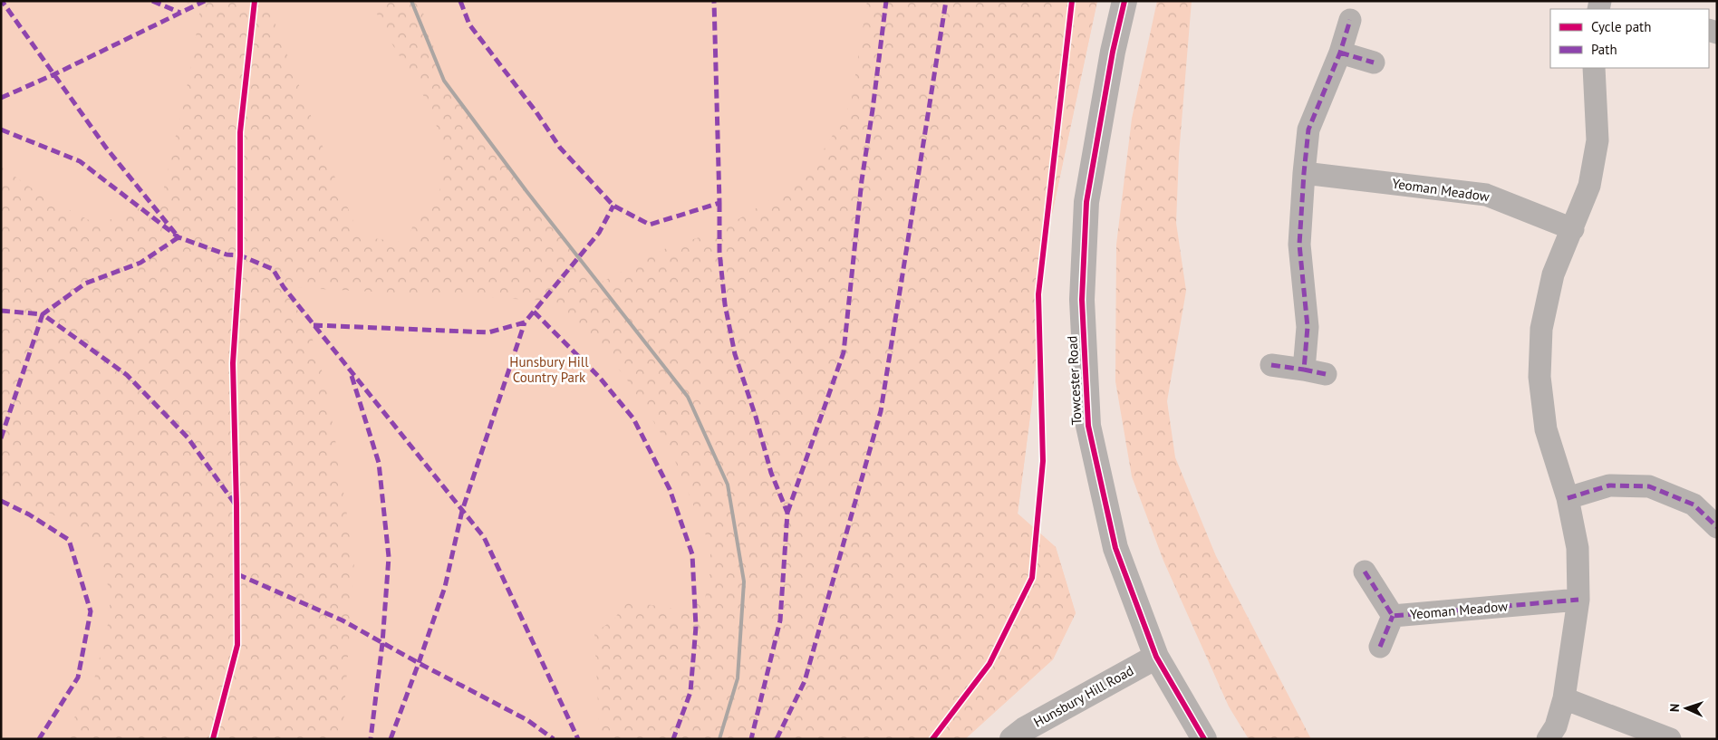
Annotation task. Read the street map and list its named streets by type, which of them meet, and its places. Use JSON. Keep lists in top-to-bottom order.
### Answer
{
  "streets": {
    "street": ["Yeoman Meadow", "Towcester Road", "Hunsbury Hill Road"]
  },
  "crossings": [
    ["Towcester Road", "Hunsbury Hill Road"]
  ],
  "parks": ["Hunsbury Hill Country Park"],
  "legend": ["Cycle path", "Path"],
  "north": "left"
}
